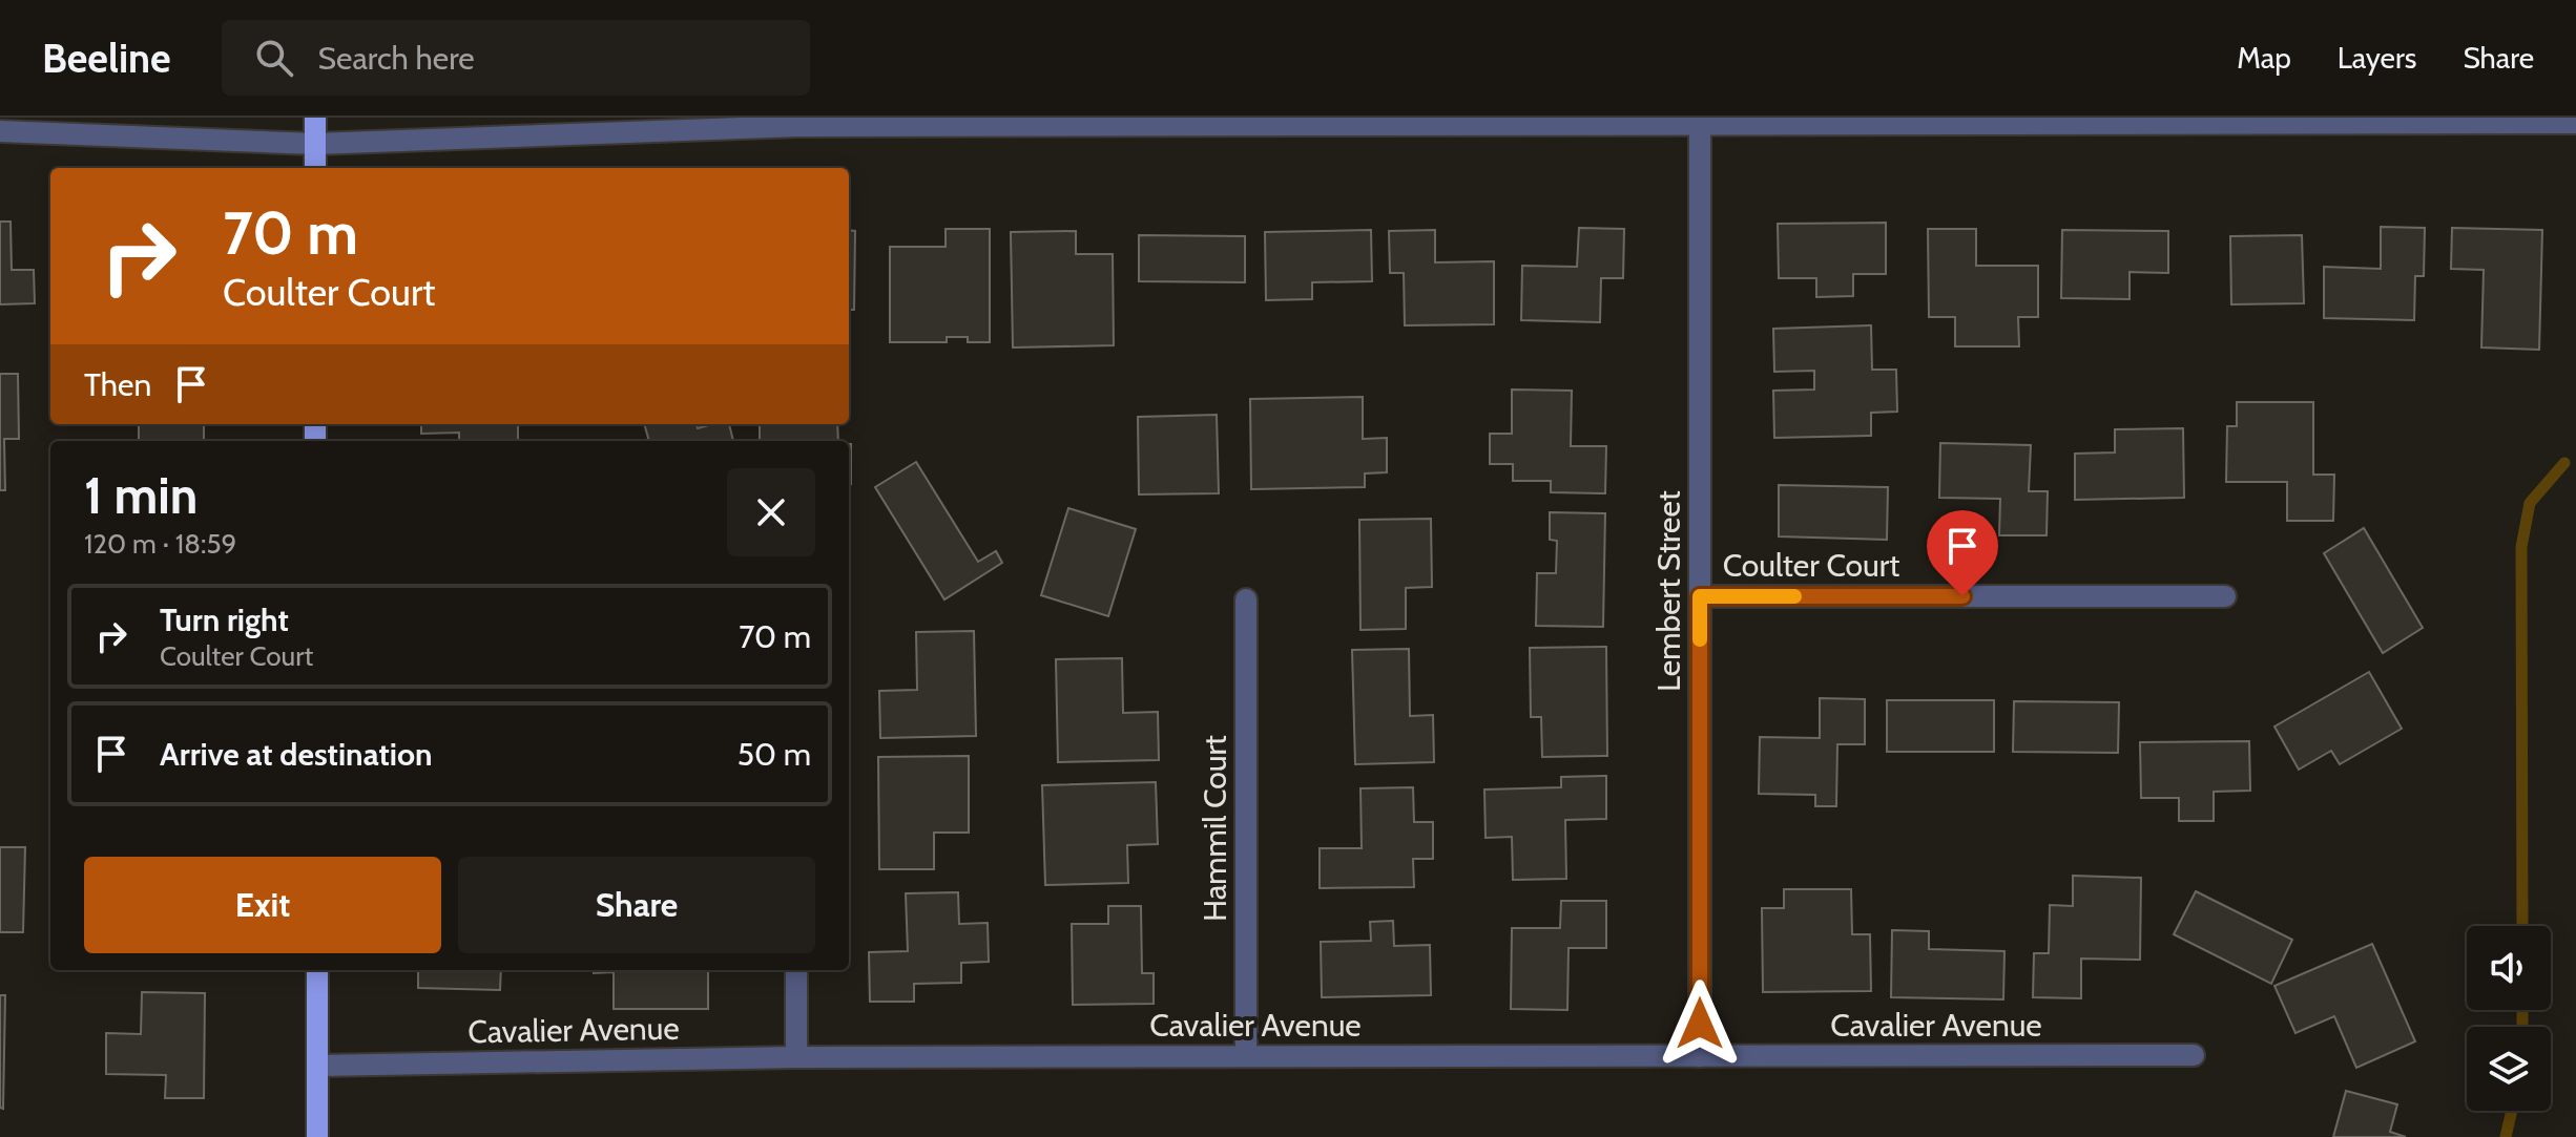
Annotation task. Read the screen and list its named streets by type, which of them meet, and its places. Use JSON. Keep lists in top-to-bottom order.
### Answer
{
  "streets": {
    "street": [
      "Coulter Court",
      "Lembert Street",
      "Hammil Court",
      "Cavalier Avenue"
    ]
  },
  "crossings": [
    ["Coulter Court", "Lembert Street"],
    ["Lembert Street", "Cavalier Avenue"],
    ["Hammil Court", "Cavalier Avenue"]
  ],
  "page": {
    "header": "Beeline",
    "search": "Search here",
    "nav": ["Map", "Layers", "Share"],
    "turn": ["70 m", "Coulter Court"],
    "then": "Then",
    "heading": ["1 min", "120 m · 18:59"],
    "list": [
      {
        "name": "Turn right",
        "note": "Coulter Court",
        "value": "70 m"
      },
      {
        "name": "Arrive at destination",
        "value": "50 m"
      }
    ],
    "buttons": ["Exit", "Share"]
  }
}
